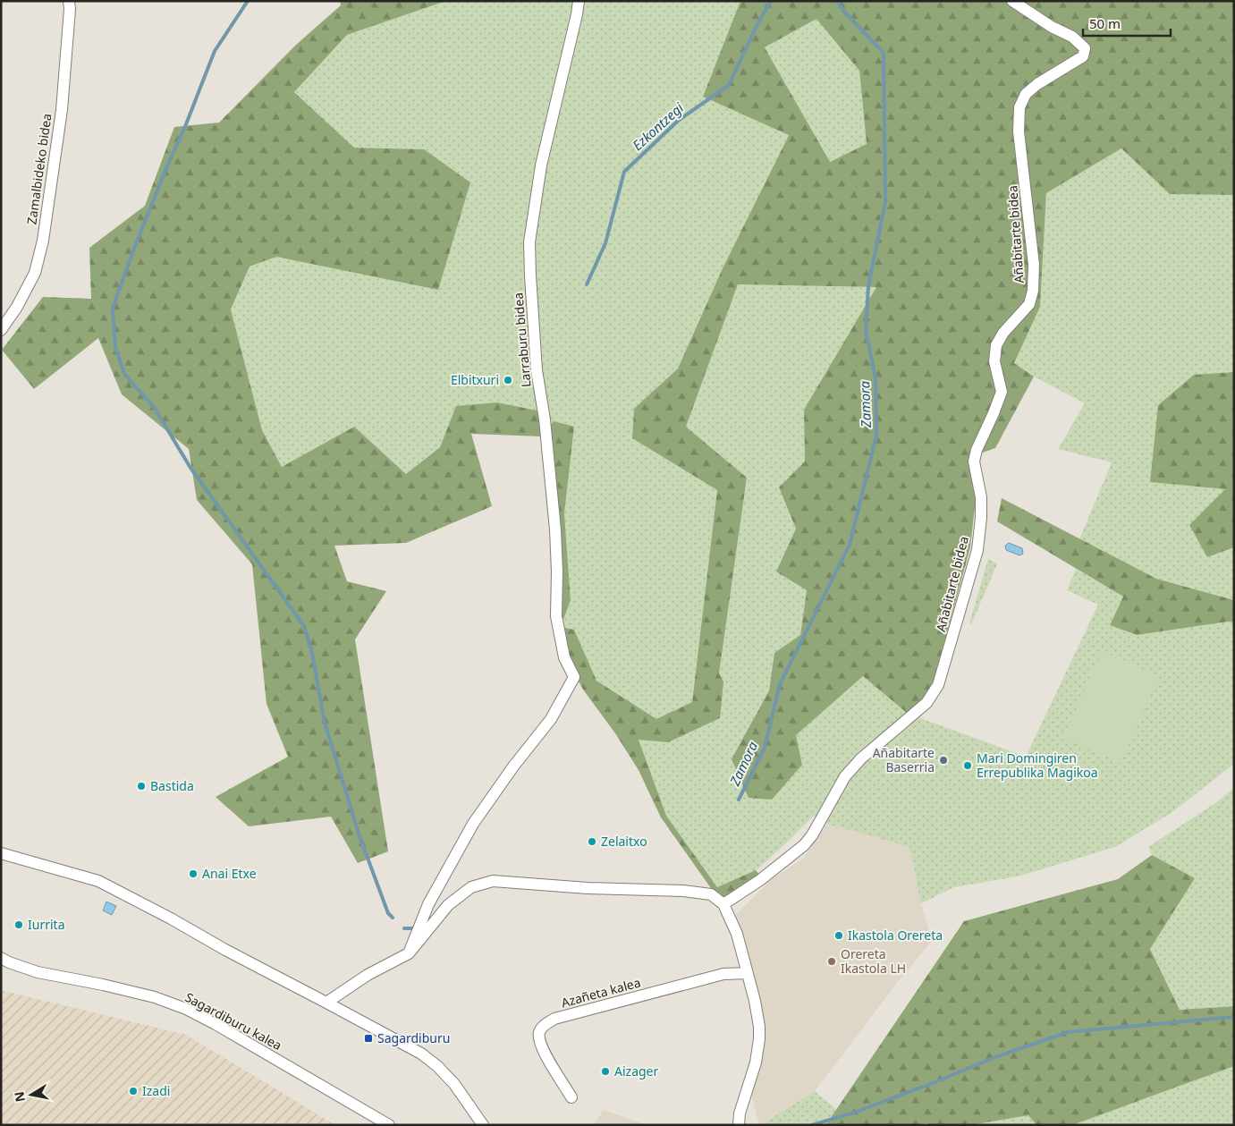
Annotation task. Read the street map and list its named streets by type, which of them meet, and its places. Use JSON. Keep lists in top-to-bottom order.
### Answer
{
  "streets": {
    "street": [
      "Zamalbideko bidea",
      "Añabitarte bidea",
      "Larraburu bidea",
      "Azañeta kalea",
      "Sagardiburu kalea"
    ]
  },
  "water": ["Ezkontzegi", "Zamora"],
  "places": {
    "other": [
      "Elbitxuri",
      "Añabitarte Baserria",
      "Mari Domingiren Errepublika Magikoa",
      "Bastida",
      "Zelaitxo",
      "Anai Etxe",
      "Iurrita",
      "Ikastola Orereta",
      "Orereta Ikastola LH",
      "Aizager",
      "Izadi"
    ],
    "transit": ["Sagardiburu"]
  },
  "scale_bar": "50 m",
  "north": "left"
}
